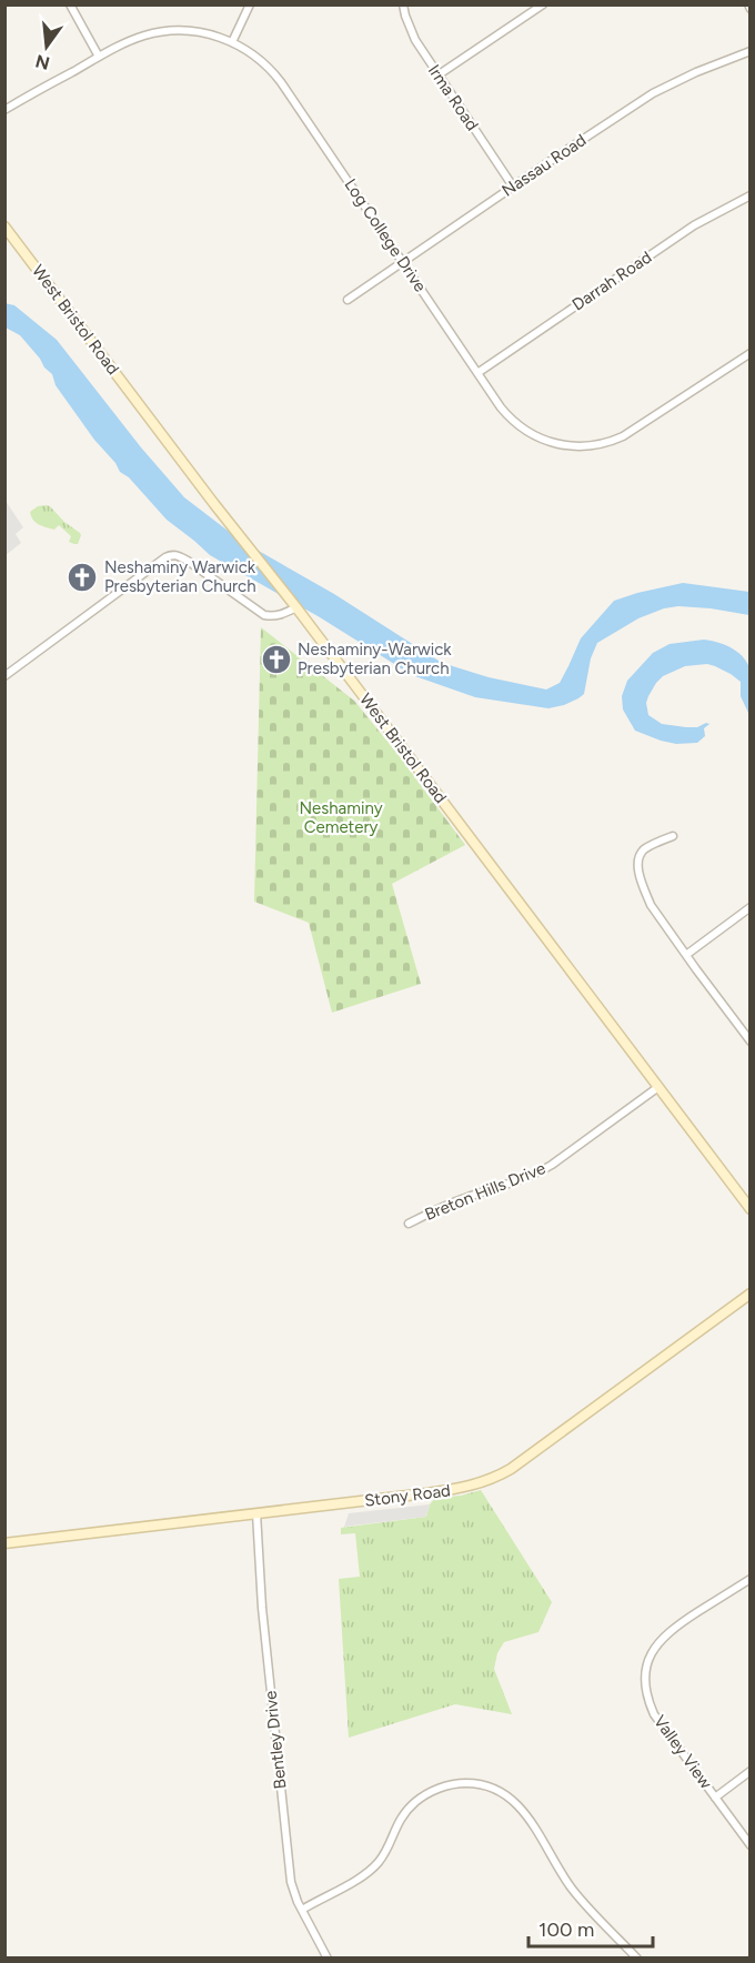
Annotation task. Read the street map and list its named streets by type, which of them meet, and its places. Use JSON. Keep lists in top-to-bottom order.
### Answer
{
  "streets": {
    "main road": ["West Bristol Road", "Stony Road"],
    "street": [
      "Irma Road",
      "Nassau Road",
      "Log College Drive",
      "Darrah Road",
      "Breton Hills Drive",
      "Bentley Drive",
      "Valley View"
    ]
  },
  "crossings": [
    ["Irma Road", "Nassau Road"],
    ["Nassau Road", "Log College Drive"],
    ["Log College Drive", "Darrah Road"],
    ["West Bristol Road", "Breton Hills Drive"],
    ["Stony Road", "Bentley Drive"]
  ],
  "parks": ["Neshaminy Cemetery"],
  "places": {
    "church": ["Neshaminy Warwick Presbyterian Church", "Neshaminy-Warwick Presbyterian Church"]
  },
  "scale_bar": "100 m",
  "north": "bottom"
}
